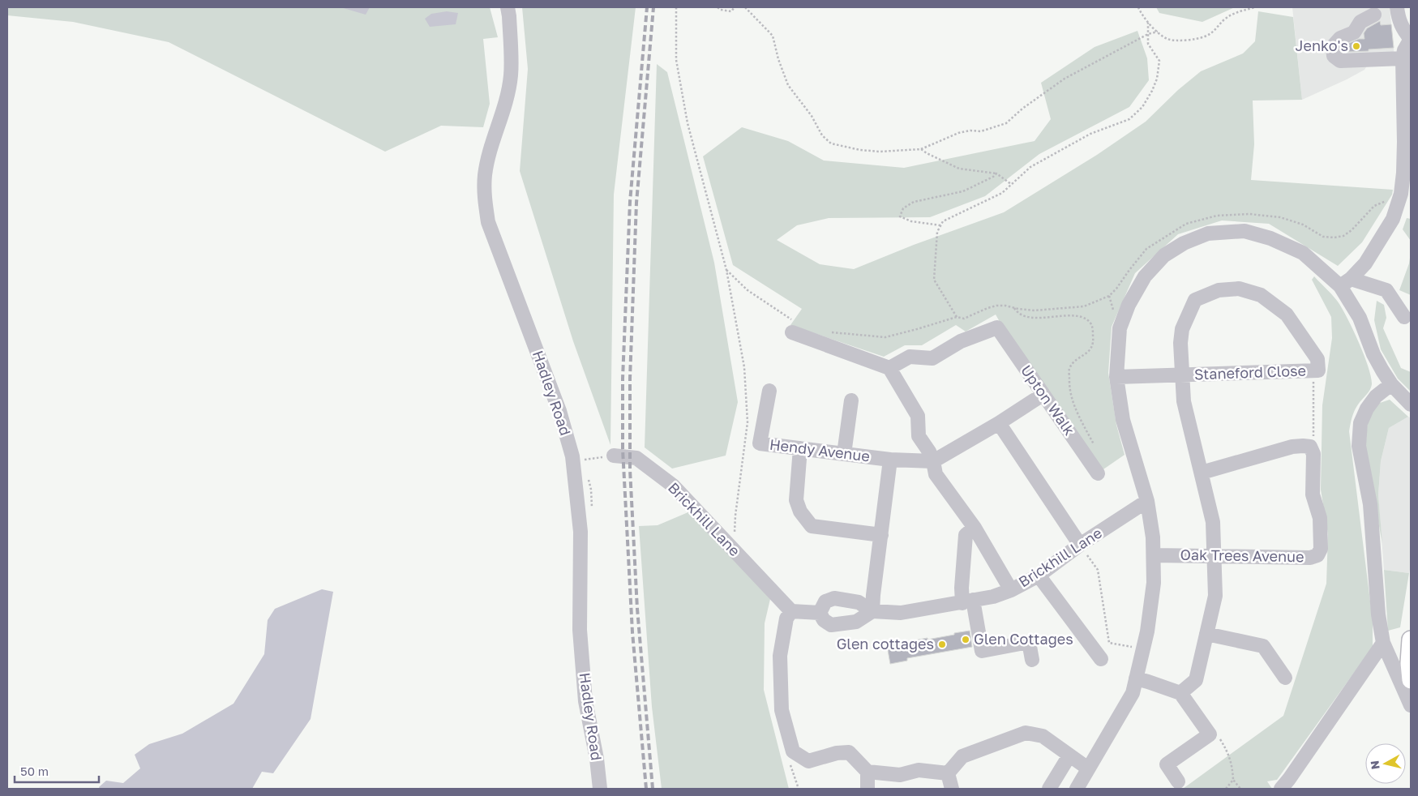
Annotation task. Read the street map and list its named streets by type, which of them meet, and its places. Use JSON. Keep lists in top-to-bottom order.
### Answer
{
  "streets": {
    "street": [
      "Staneford Close",
      "Hadley Road",
      "Upton Walk",
      "Hendy Avenue",
      "Brickhill Lane",
      "Oak Trees Avenue"
    ]
  },
  "places": ["Jenko's", "Glen Cottages", "Glen cottages"],
  "scale_bar": "50 m",
  "north": "left"
}
